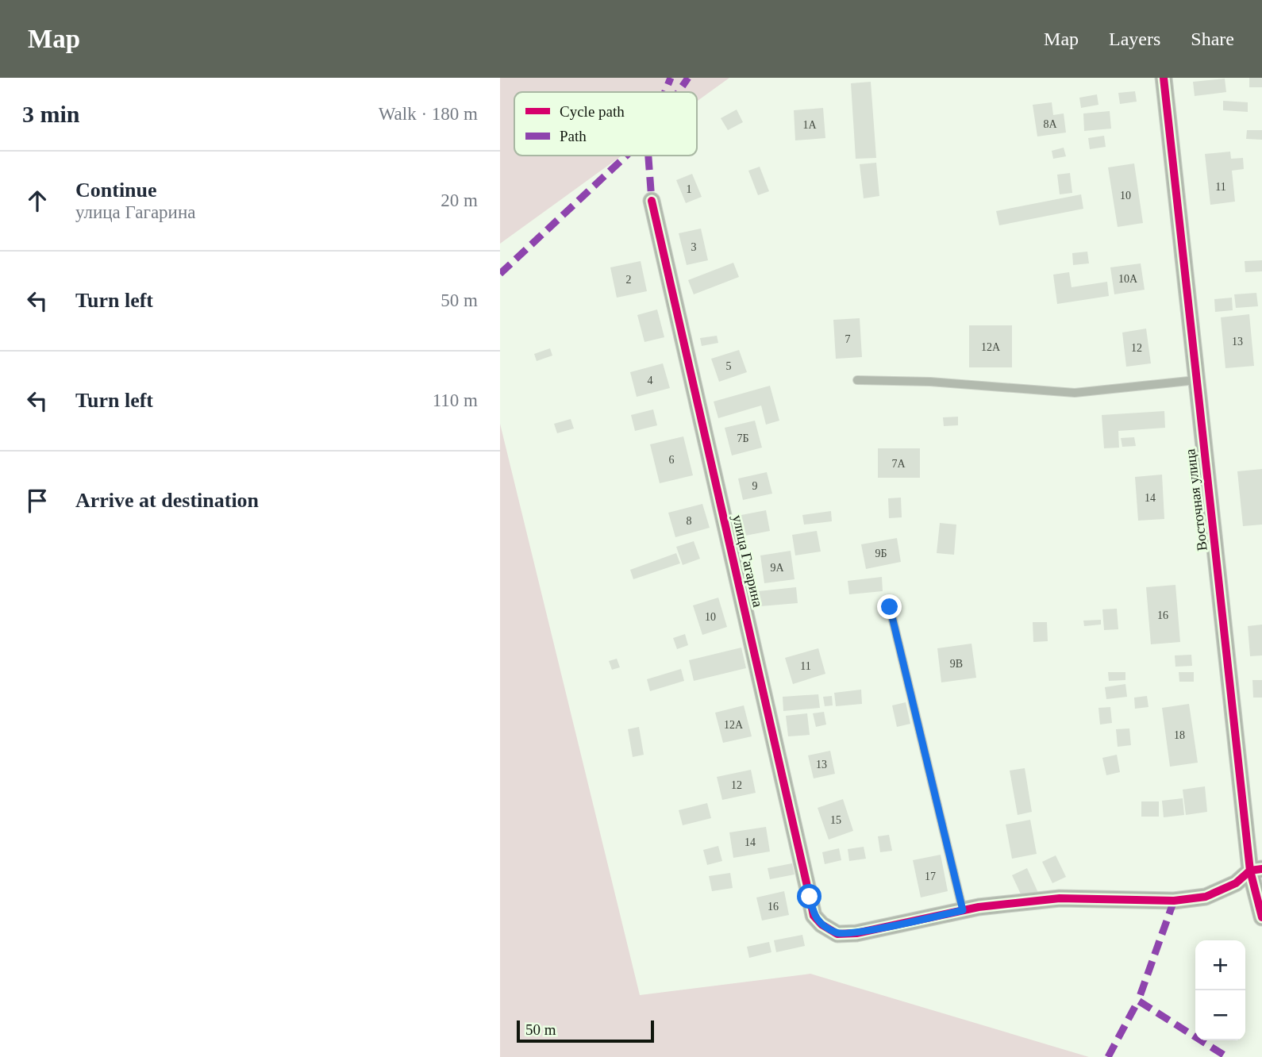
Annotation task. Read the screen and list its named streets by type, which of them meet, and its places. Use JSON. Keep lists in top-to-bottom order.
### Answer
{
  "streets": {
    "street": ["Восточная улица", "улица Гагарина"]
  },
  "house_numbers": [
    "8А",
    "1А",
    "11",
    "1",
    "10",
    "3",
    "10А",
    "2",
    "7",
    "13",
    "12А",
    "12",
    "5",
    "4",
    "7Б",
    "6",
    "7А",
    "9",
    "14",
    "8",
    "9Б",
    "9А",
    "16",
    "10",
    "9В",
    "11",
    "12А",
    "18",
    "13",
    "12",
    "15",
    "14",
    "17",
    "16"
  ],
  "legend": ["Cycle path", "Path"],
  "scale_bar": "50 m",
  "page": {
    "header": "Map",
    "nav": ["Map", "Layers", "Share"],
    "heading": ["3 min", "Walk · 180 m"],
    "list": [
      ["Continue", "улица Гагарина", "20 m"],
      ["Turn left", "50 m"],
      ["Turn left", "110 m"],
      "Arrive at destination"
    ],
    "map_buttons": ["+", "−"],
    "scale": "50 m"
  }
}
